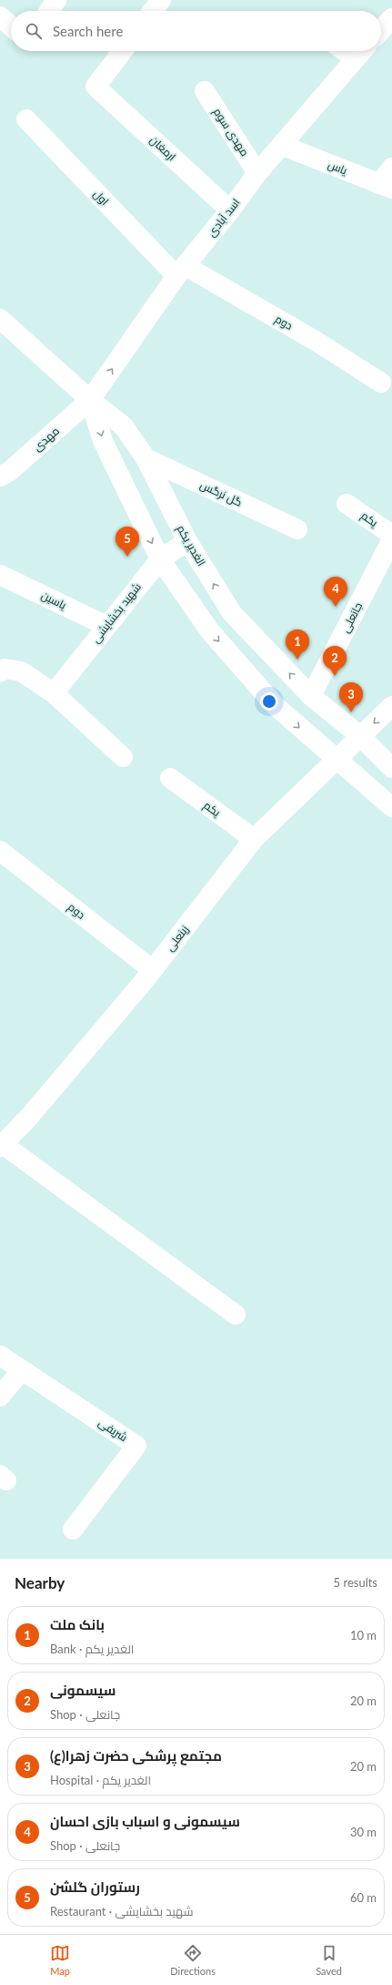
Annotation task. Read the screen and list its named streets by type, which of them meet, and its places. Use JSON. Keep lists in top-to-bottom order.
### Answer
{
  "streets": {
    "street": [
      "مهدی سوم",
      "ارمغان",
      "یاس",
      "اول",
      "اسد آبادی",
      "دوم",
      "مهدی",
      "گل نرگس",
      "یکم",
      "الغدیر یکم",
      "یاسین",
      "شهید بخشایشی",
      "جانعلی",
      "زینعلی",
      "شریفی"
    ]
  },
  "crossings": [
    ["مهدی سوم", "اسد آبادی"],
    ["ارمغان", "اسد آبادی"],
    ["یاس", "اسد آبادی"],
    ["اول", "اسد آبادی"],
    ["اول", "دوم"],
    ["اسد آبادی", "دوم"],
    ["اسد آبادی", "مهدی"],
    ["اسد آبادی", "الغدیر یکم"],
    ["دوم", "زینعلی"],
    ["مهدی", "الغدیر یکم"],
    ["گل نرگس", "الغدیر یکم"],
    ["یکم", "زینعلی"],
    ["الغدیر یکم", "شهید بخشایشی"],
    ["الغدیر یکم", "جانعلی"],
    ["الغدیر یکم", "زینعلی"],
    ["یاسین", "شهید بخشایشی"]
  ],
  "one_way": ["اسد آبادی"],
  "page": {
    "search": "Search here",
    "pins": [
      "5",
      "4",
      "1",
      "2",
      "3"
    ],
    "heading": ["Nearby", "5 results"],
    "list": [
      {
        "mark": "1",
        "name": "بانک ملت",
        "note": "Bank · الغدیر یکم",
        "value": "10 m"
      },
      {
        "mark": "2",
        "name": "سیسمونی",
        "note": "Shop · جانعلی",
        "value": "20 m"
      },
      {
        "mark": "3",
        "name": "مجتمع پرشکی حضرت زهرا(ع)",
        "note": "Hospital · الغدیر یکم",
        "value": "20 m"
      },
      {
        "mark": "4",
        "name": "سیسمونی و اسباب بازی احسان",
        "note": "Shop · جانعلی",
        "value": "30 m"
      },
      {
        "mark": "5",
        "name": "رستوران گلشن",
        "note": "Restaurant · شهید بخشایشی",
        "value": "60 m"
      }
    ],
    "nav": ["Map", "Directions", "Saved"]
  }
}
